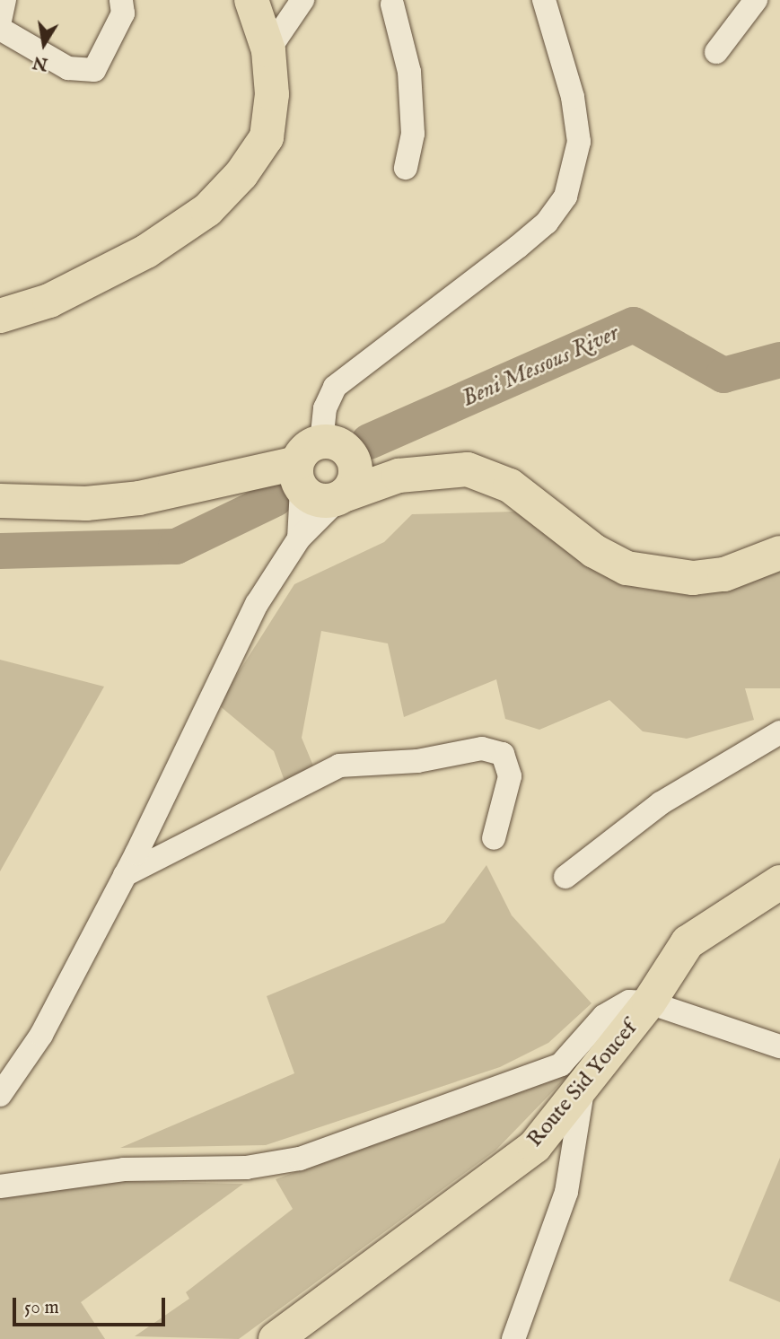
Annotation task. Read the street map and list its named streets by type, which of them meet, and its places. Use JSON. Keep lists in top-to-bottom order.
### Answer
{
  "streets": {
    "main road": ["Route Sid Youcef"]
  },
  "water": ["Beni Messous River"],
  "scale_bar": "50 m",
  "north": "bottom"
}
